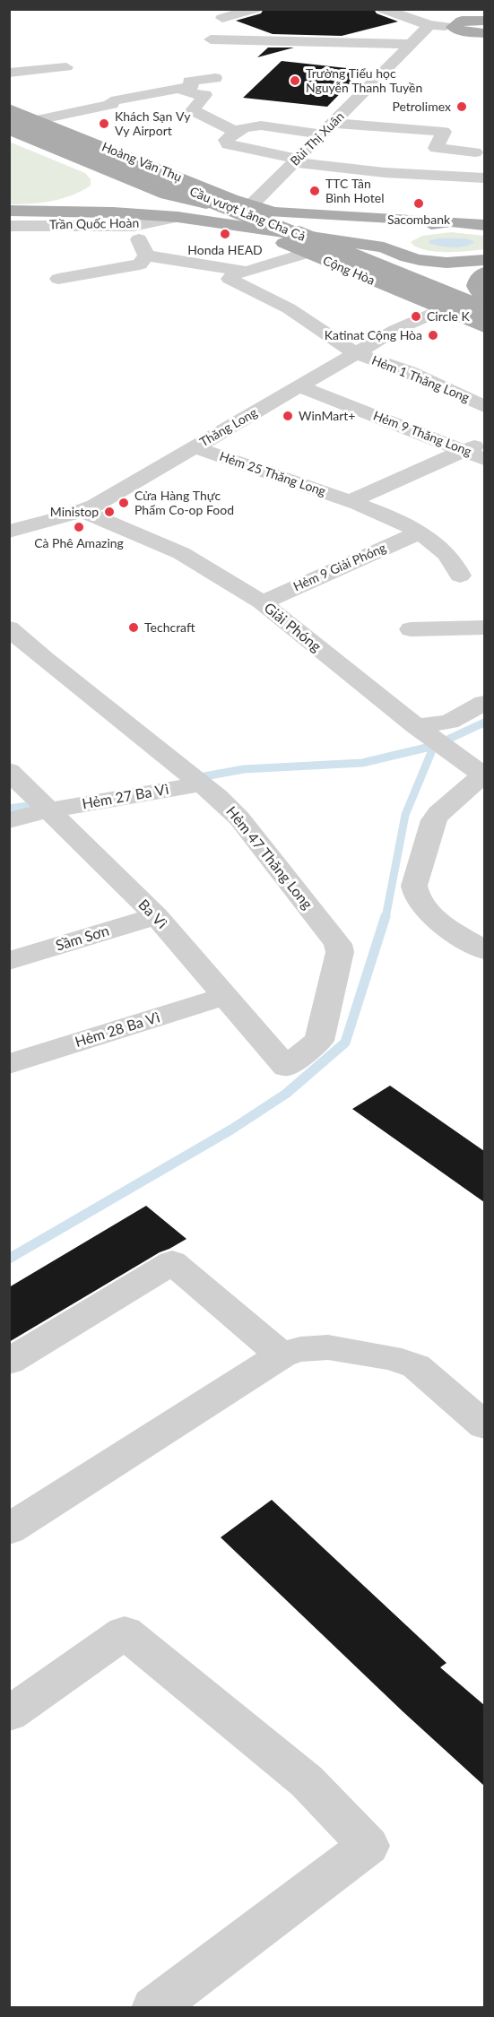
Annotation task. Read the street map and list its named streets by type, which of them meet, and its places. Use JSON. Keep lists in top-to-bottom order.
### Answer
{
  "streets": {
    "main road": [
      "Hoàng Văn Thụ",
      "Cầu vượt Lăng Cha Cả",
      "Trần Quốc Hoàn",
      "Cộng Hòa"
    ],
    "street": [
      "Bùi Thị Xuân",
      "Hẻm 1 Thăng Long",
      "Thăng Long",
      "Hẻm 9 Thăng Long",
      "Hẻm 25 Thăng Long",
      "Hẻm 9 Giải Phóng",
      "Giải Phóng",
      "Hẻm 27 Ba Vì",
      "Hẻm 47 Thăng Long",
      "Ba Vì",
      "Sầm Sơn",
      "Hẻm 28 Ba Vì"
    ]
  },
  "crossings": [
    ["Bùi Thị Xuân", "Hoàng Văn Thụ"],
    ["Trần Quốc Hoàn", "Cộng Hòa"],
    ["Cộng Hòa", "Thăng Long"],
    ["Hẻm 1 Thăng Long", "Thăng Long"],
    ["Thăng Long", "Hẻm 9 Thăng Long"],
    ["Thăng Long", "Hẻm 25 Thăng Long"],
    ["Thăng Long", "Giải Phóng"],
    ["Hẻm 25 Thăng Long", "Hẻm 9 Giải Phóng"],
    ["Hẻm 9 Giải Phóng", "Giải Phóng"],
    ["Hẻm 27 Ba Vì", "Hẻm 47 Thăng Long"],
    ["Hẻm 27 Ba Vì", "Ba Vì"],
    ["Hẻm 47 Thăng Long", "Ba Vì"],
    ["Ba Vì", "Sầm Sơn"],
    ["Ba Vì", "Hẻm 28 Ba Vì"]
  ],
  "places": [
    "Trường Tiểu học Nguyễn Thanh Tuyền",
    "Petrolimex",
    "Khách Sạn Vy Vy Airport",
    "TTC Tân Bình Hotel",
    "Sacombank",
    "Honda HEAD",
    "Circle K",
    "Katinat Cộng Hòa",
    "WinMart+",
    "Cửa Hàng Thực Phẩm Co-op Food",
    "Ministop",
    "Cà Phê Amazing",
    "Techcraft"
  ]
}
